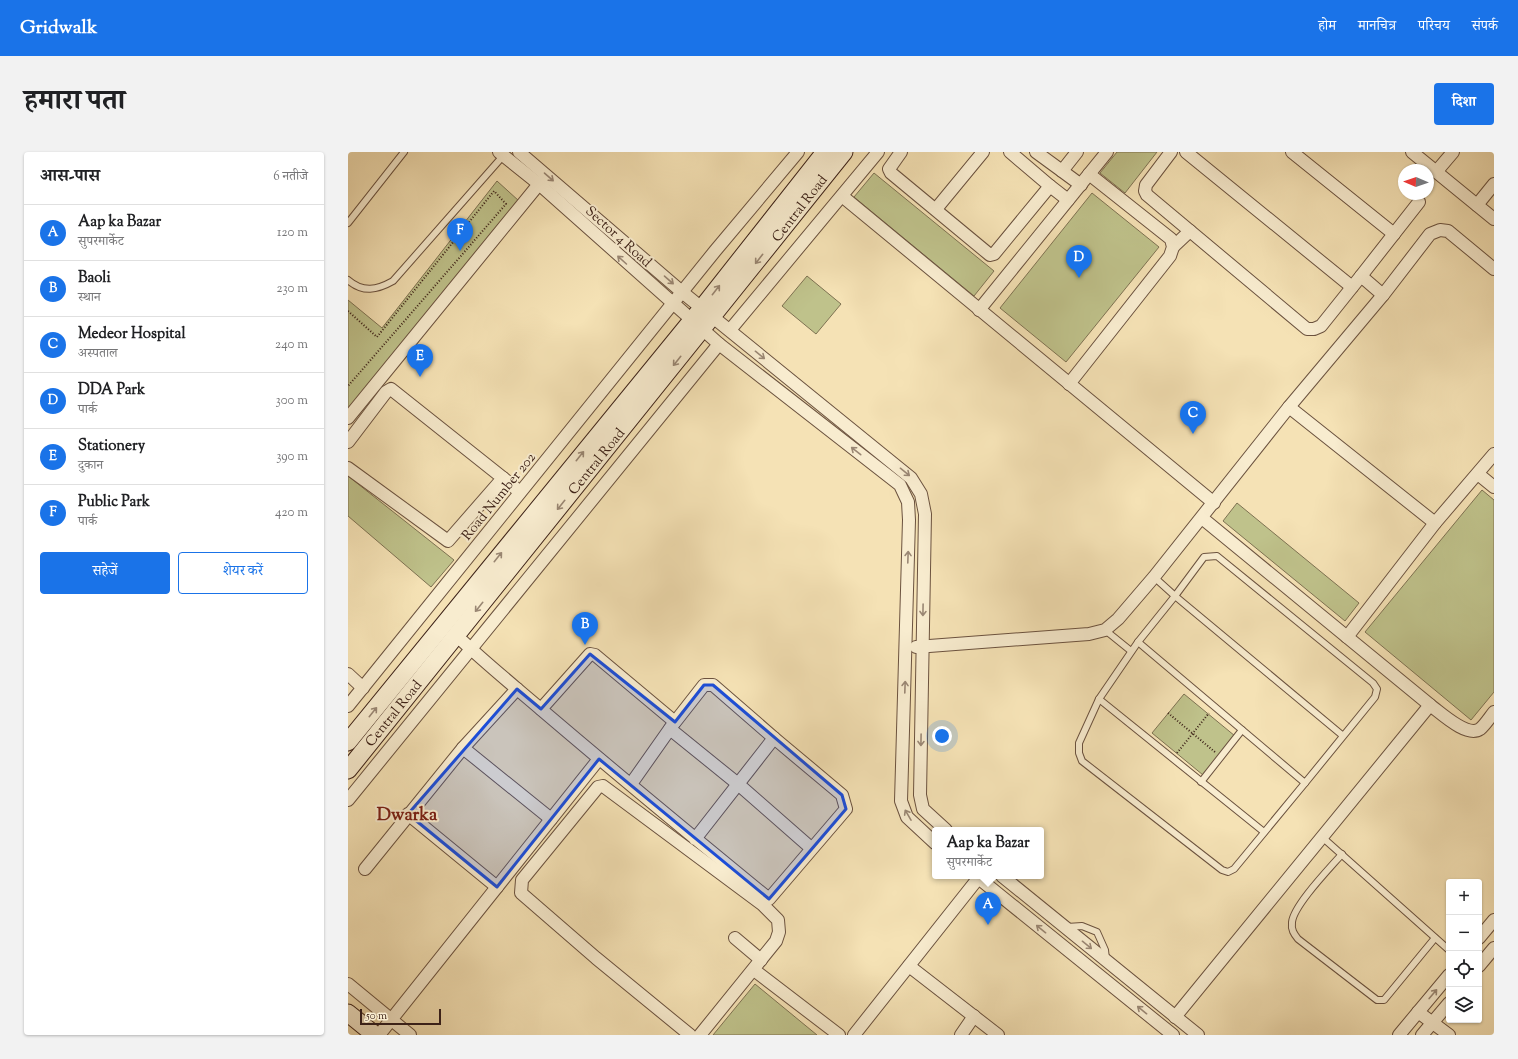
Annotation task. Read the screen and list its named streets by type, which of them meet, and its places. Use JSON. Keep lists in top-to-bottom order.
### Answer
{
  "streets": {
    "main road": ["Central Road"],
    "street": ["Sector 4 Road", "Road Number 202"]
  },
  "crossings": [
    ["Central Road", "Sector 4 Road"],
    ["Sector 4 Road", "Road Number 202"]
  ],
  "districts": ["Dwarka"],
  "scale_bar": "50 m",
  "north": "left",
  "page": {
    "header": "Gridwalk",
    "nav": [
      "होम",
      "मानचित्र",
      "परिचय",
      "संपर्क"
    ],
    "title": "हमारा पता",
    "buttons": [
      "दिशा",
      ["सहेजें", "शेयर करें"]
    ],
    "heading": ["आस-पास", "6 नतीजे"],
    "list": [
      {
        "mark": "A",
        "name": "Aap ka Bazar",
        "note": "सुपरमार्केट",
        "value": "120 m"
      },
      {
        "mark": "B",
        "name": "Baoli",
        "note": "स्थान",
        "value": "230 m"
      },
      {
        "mark": "C",
        "name": "Medeor Hospital",
        "note": "अस्पताल",
        "value": "240 m"
      },
      {
        "mark": "D",
        "name": "DDA Park",
        "note": "पार्क",
        "value": "300 m"
      },
      {
        "mark": "E",
        "name": "Stationery",
        "note": "दुकान",
        "value": "390 m"
      },
      {
        "mark": "F",
        "name": "Public Park",
        "note": "पार्क",
        "value": "420 m"
      }
    ],
    "pins": [
      "F",
      "D",
      "E",
      "C",
      "B",
      "A"
    ],
    "popup": ["Aap ka Bazar", "सुपरमार्केट"],
    "map_buttons": ["+", "−"],
    "scale": "50 m"
  }
}
